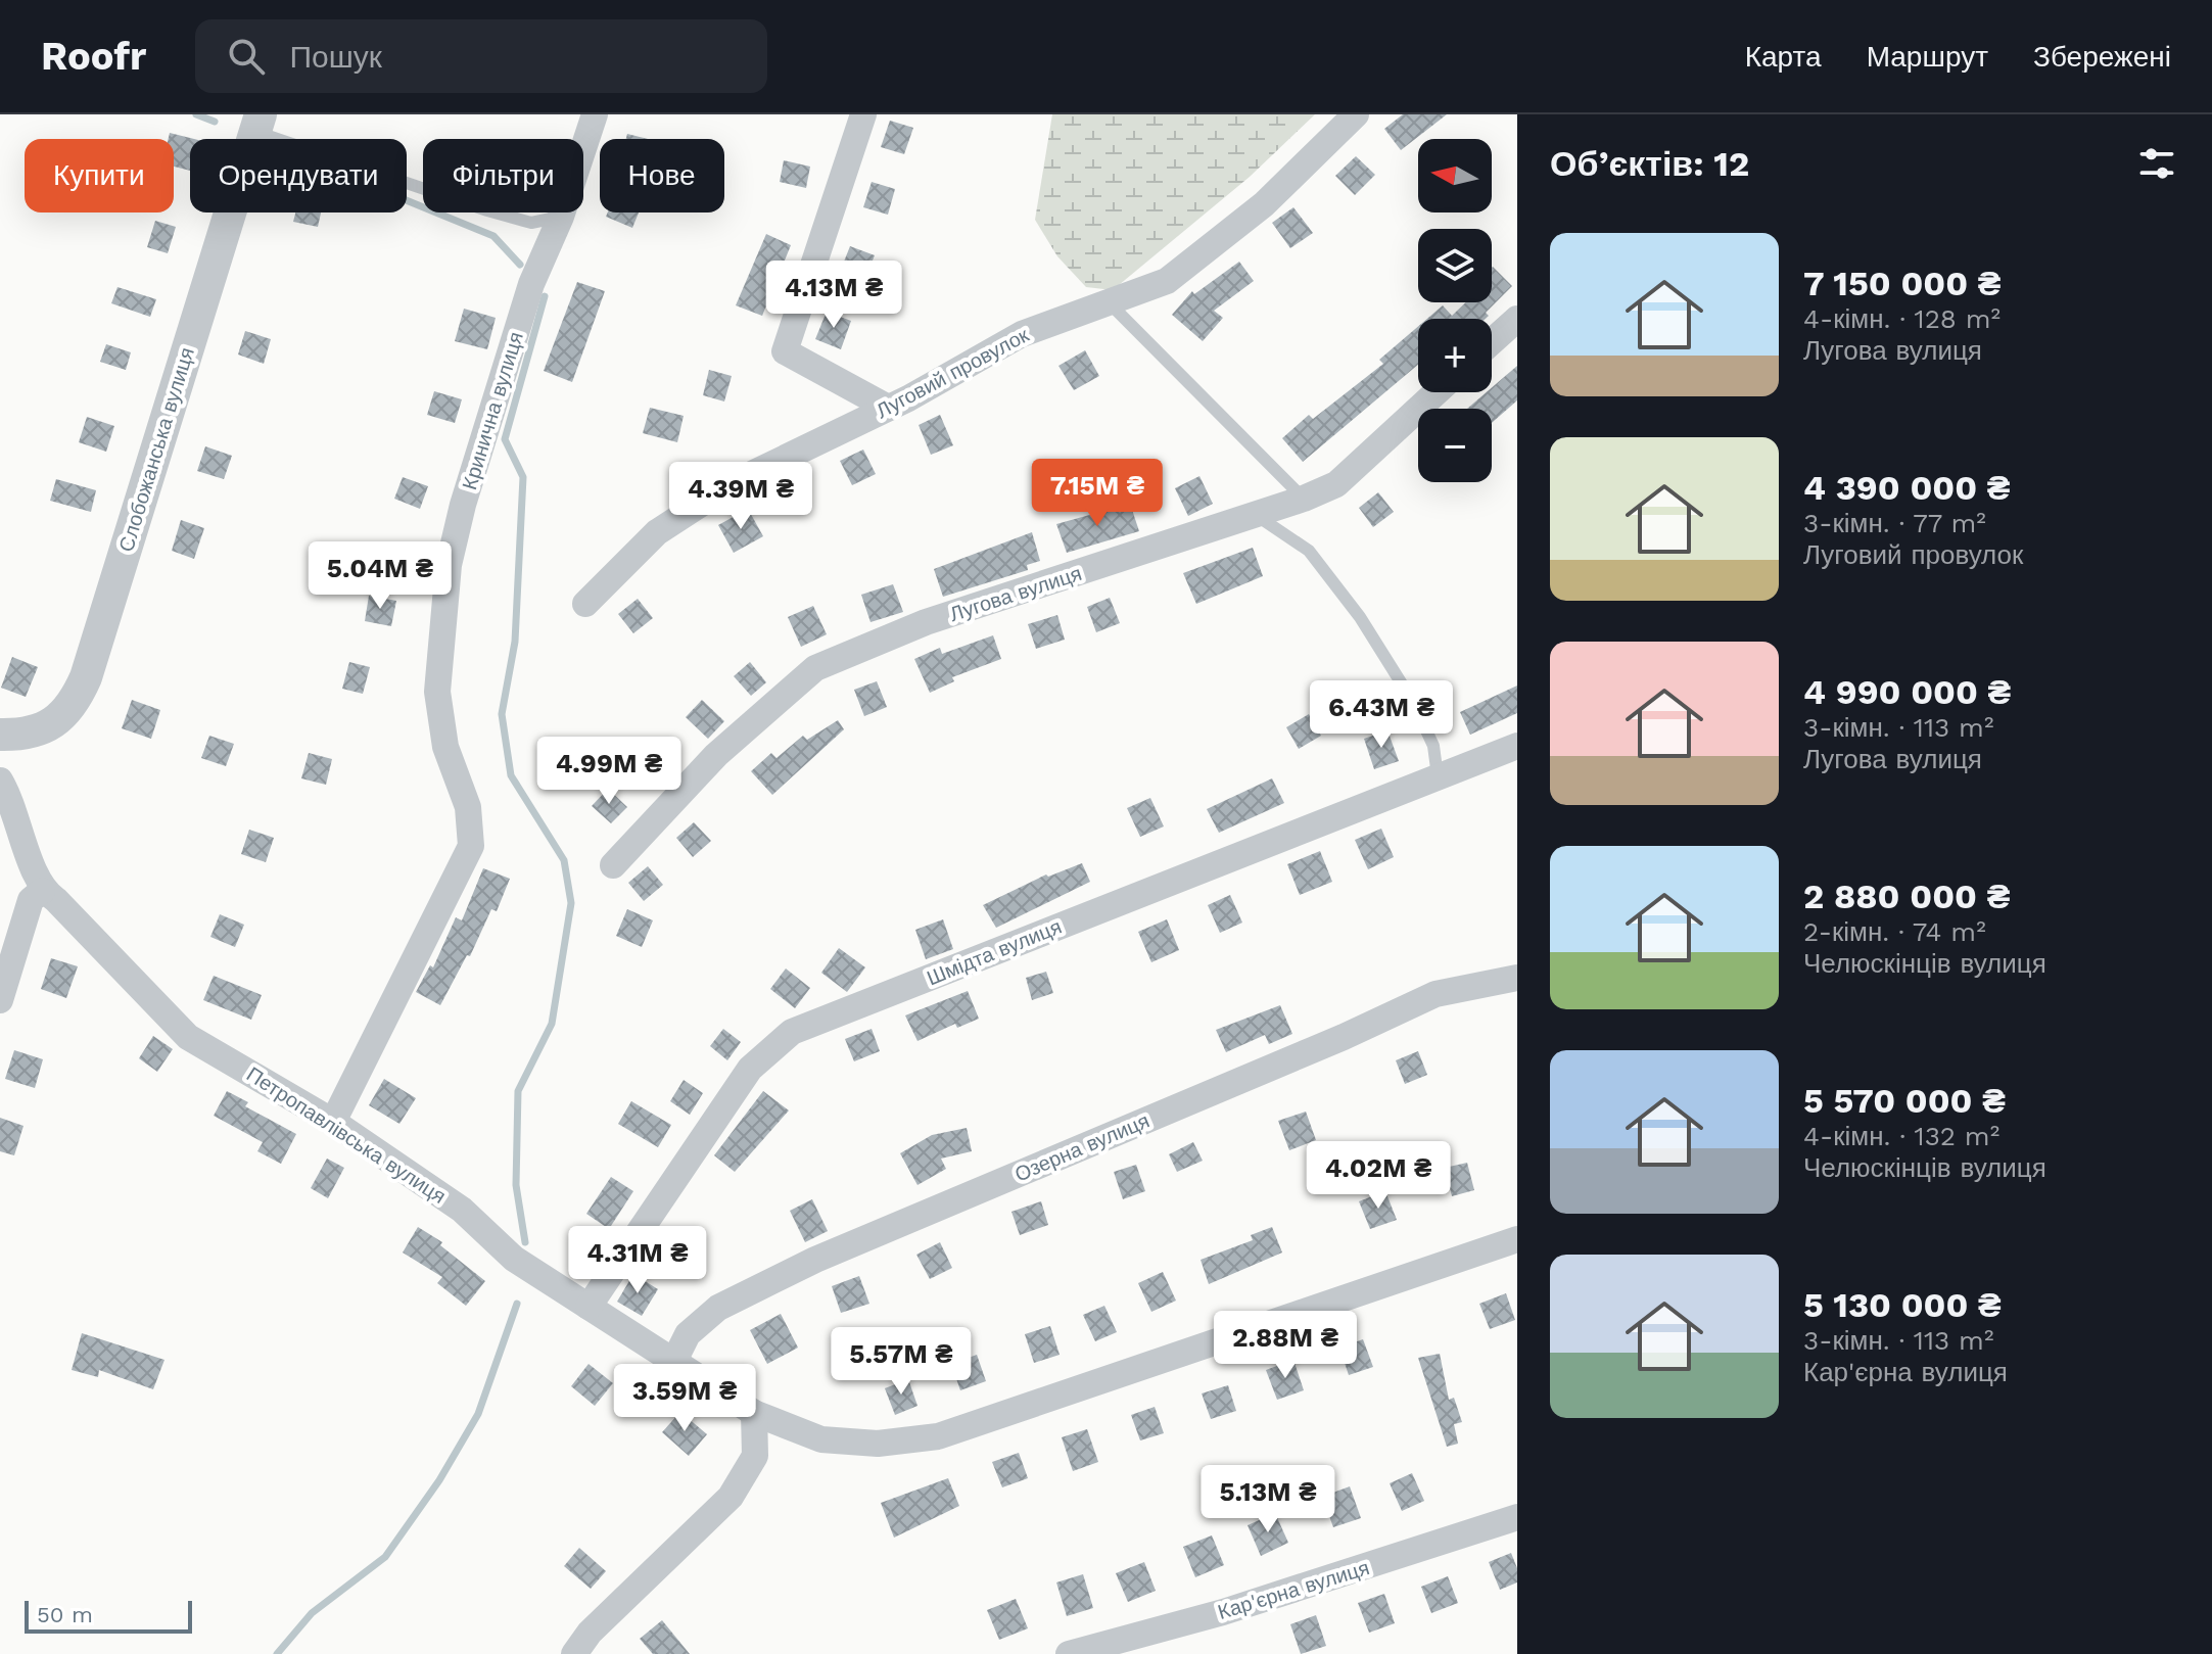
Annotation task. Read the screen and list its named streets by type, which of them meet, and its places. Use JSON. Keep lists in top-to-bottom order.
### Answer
{
  "streets": {
    "street": [
      "Луговий провулок",
      "Кринична вулиця",
      "Слобожанська вулиця",
      "Лугова вулиця",
      "Шмідта вулиця",
      "Петропавлівська вулиця",
      "Озерна вулиця",
      "Кар'єрна вулиця"
    ]
  },
  "crossings": [
    ["Кринична вулиця", "Петропавлівська вулиця"],
    ["Шмідта вулиця", "Петропавлівська вулиця"],
    ["Петропавлівська вулиця", "Озерна вулиця"]
  ],
  "scale_bar": "50 m",
  "north": "left",
  "page": {
    "header": "Roofr",
    "search": "Пошук",
    "nav": ["Карта", "Маршрут", "Збережені"],
    "heading": "Об’єктів: 12",
    "map_buttons": ["+", "−"],
    "chip": [
      "Купити",
      "Орендувати",
      "Фільтри",
      "Нове"
    ],
    "list": [
      {
        "name": "7 150 000 ₴",
        "note": "4-кімн. · 128 m² · Лугова вулиця"
      },
      {
        "name": "4 390 000 ₴",
        "note": "3-кімн. · 77 m² · Луговий провулок"
      },
      {
        "name": "4 990 000 ₴",
        "note": "3-кімн. · 113 m² · Лугова вулиця"
      },
      {
        "name": "2 880 000 ₴",
        "note": "2-кімн. · 74 m² · Челюскінців вулиця"
      },
      {
        "name": "5 570 000 ₴",
        "note": "4-кімн. · 132 m² · Челюскінців вулиця"
      },
      {
        "name": "5 130 000 ₴",
        "note": "3-кімн. · 113 m² · Кар'єрна вулиця"
      }
    ],
    "price": [
      "4.13M ₴",
      "7.15M ₴",
      "4.39M ₴",
      "5.04M ₴",
      "6.43M ₴",
      "4.99M ₴",
      "4.02M ₴",
      "4.31M ₴",
      "2.88M ₴",
      "5.57M ₴",
      "3.59M ₴",
      "5.13M ₴"
    ],
    "scale": "50 m"
  }
}
